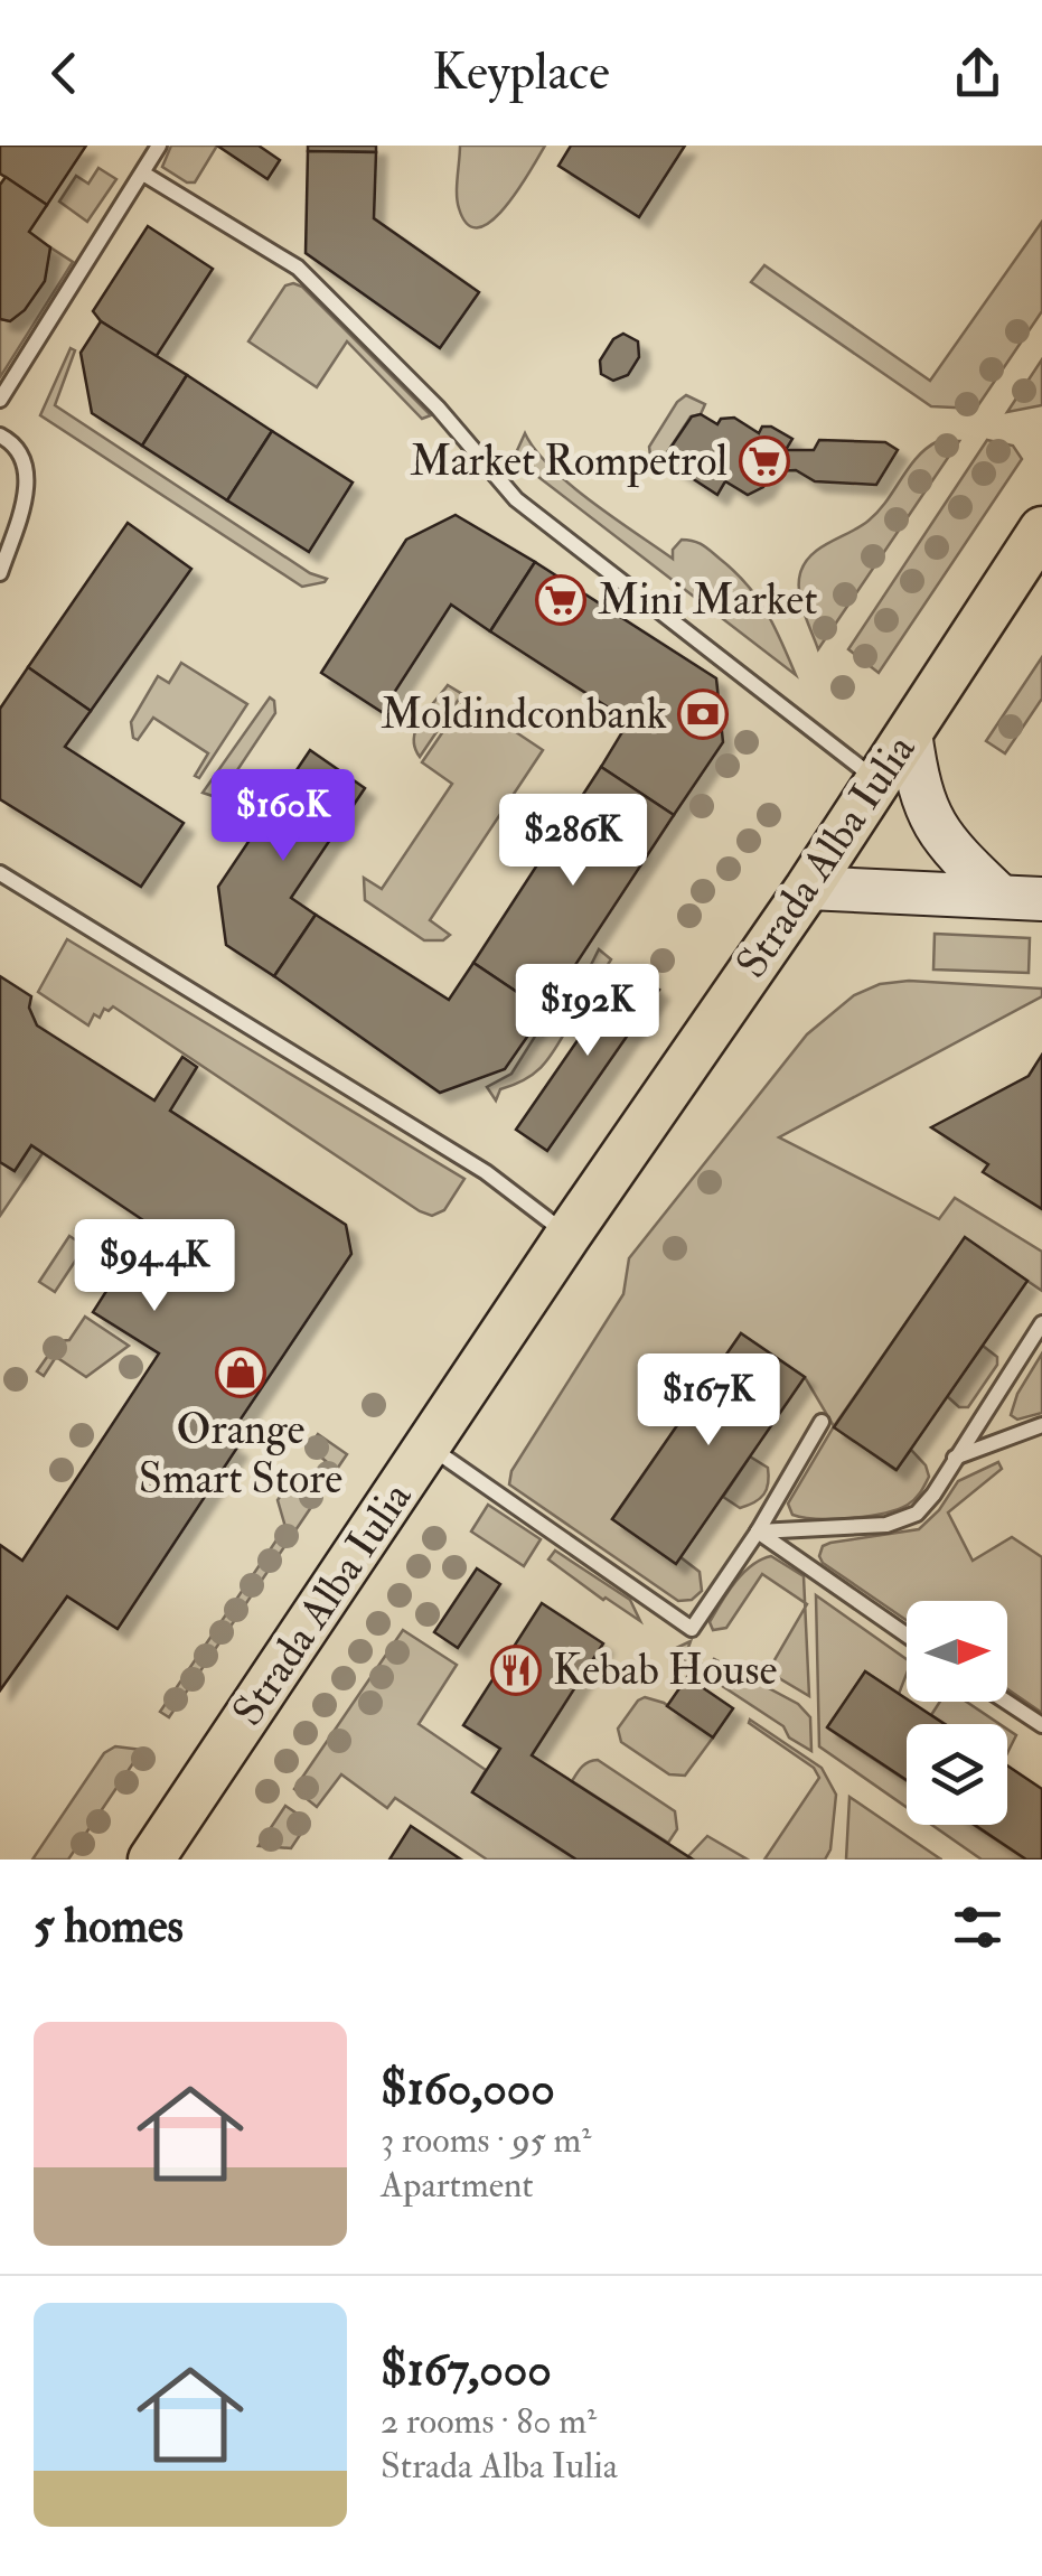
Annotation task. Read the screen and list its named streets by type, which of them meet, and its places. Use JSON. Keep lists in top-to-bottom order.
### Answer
{
  "streets": {
    "main road": ["Strada Alba Iulia"]
  },
  "places": {
    "supermarket": ["Market Rompetrol", "Mini Market"],
    "bank": ["Moldindconbank"],
    "shop": ["Orange Smart Store"],
    "restaurant": ["Kebab House"]
  },
  "north": "right",
  "page": {
    "header": "Keyplace",
    "price": [
      "$160K",
      "$286K",
      "$192K",
      "$94.4K",
      "$167K"
    ],
    "heading": "5 homes",
    "list": [
      {
        "name": "$160,000",
        "note": "3 rooms · 95 m² · Apartment"
      },
      {
        "name": "$167,000",
        "note": "2 rooms · 80 m² · Strada Alba Iulia"
      }
    ]
  }
}
